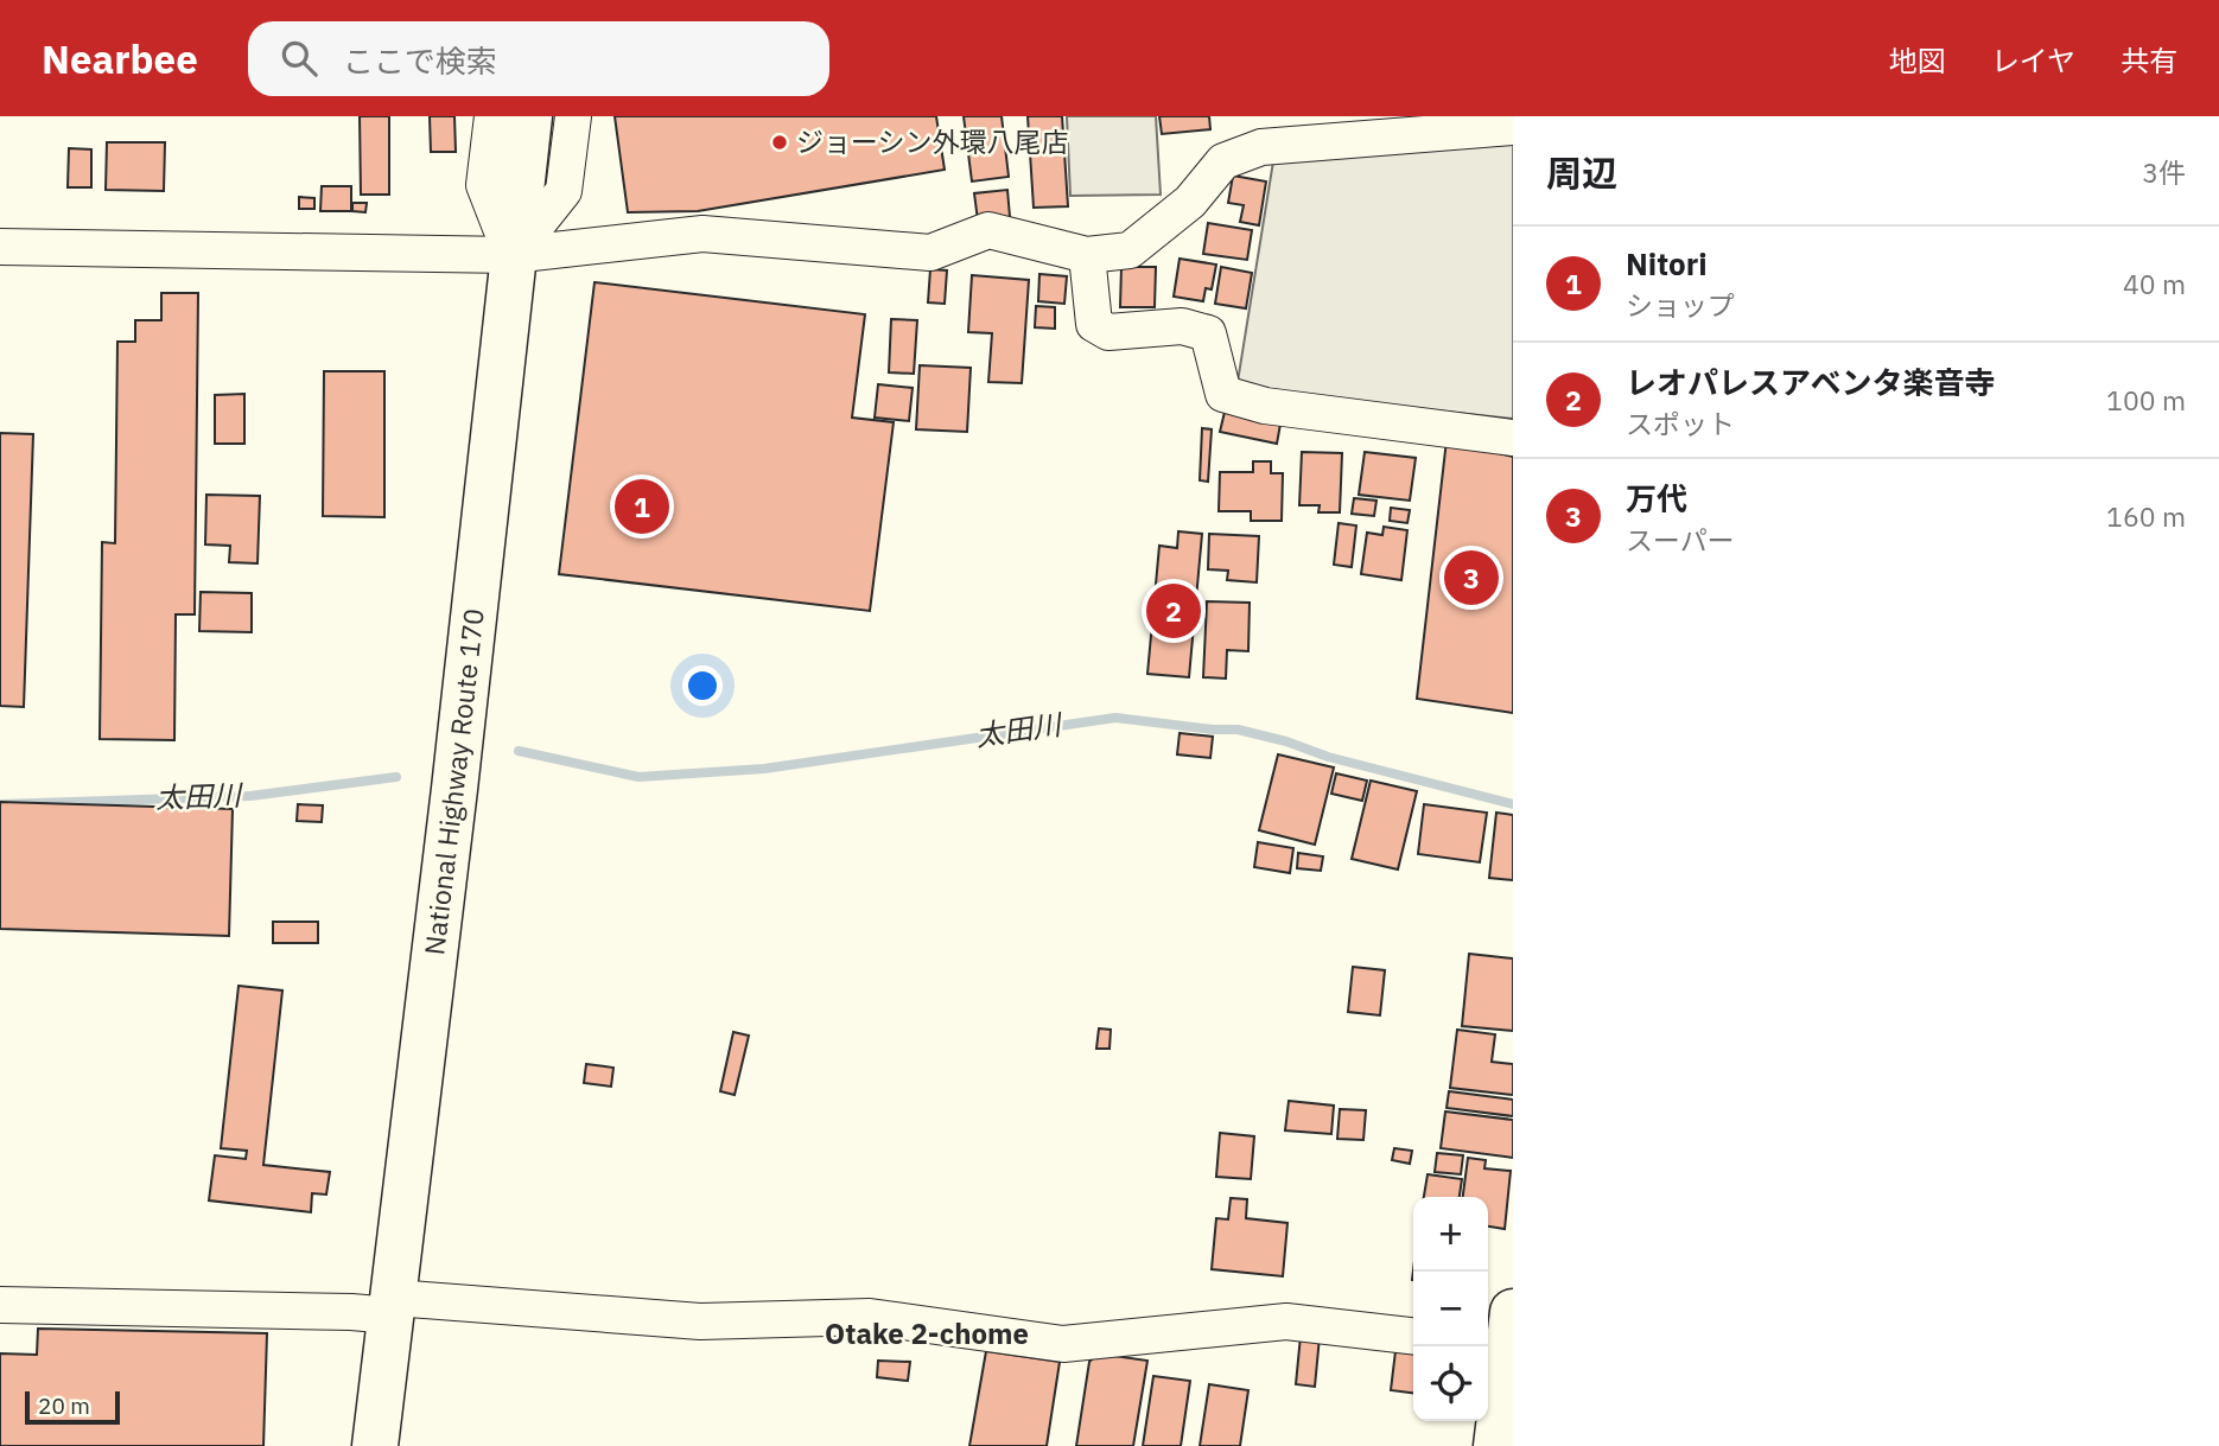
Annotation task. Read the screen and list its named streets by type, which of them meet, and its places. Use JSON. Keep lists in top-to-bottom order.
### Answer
{
  "streets": {
    "highway": ["National Highway Route 170"]
  },
  "districts": ["Otake 2-chome"],
  "water": ["太田川"],
  "places": ["ジョーシン外環八尾店"],
  "scale_bar": "20 m",
  "page": {
    "header": "Nearbee",
    "search": "ここで検索",
    "nav": ["地図", "レイヤ", "共有"],
    "heading": ["周辺", "3件"],
    "list": [
      {
        "mark": "1",
        "name": "Nitori",
        "note": "ショップ",
        "value": "40 m"
      },
      {
        "mark": "2",
        "name": "レオパレスアベンタ楽音寺",
        "note": "スポット",
        "value": "100 m"
      },
      {
        "mark": "3",
        "name": "万代",
        "note": "スーパー",
        "value": "160 m"
      }
    ],
    "pins": ["1", "3", "2"],
    "map_buttons": ["+", "−"],
    "scale": "20 m"
  }
}
